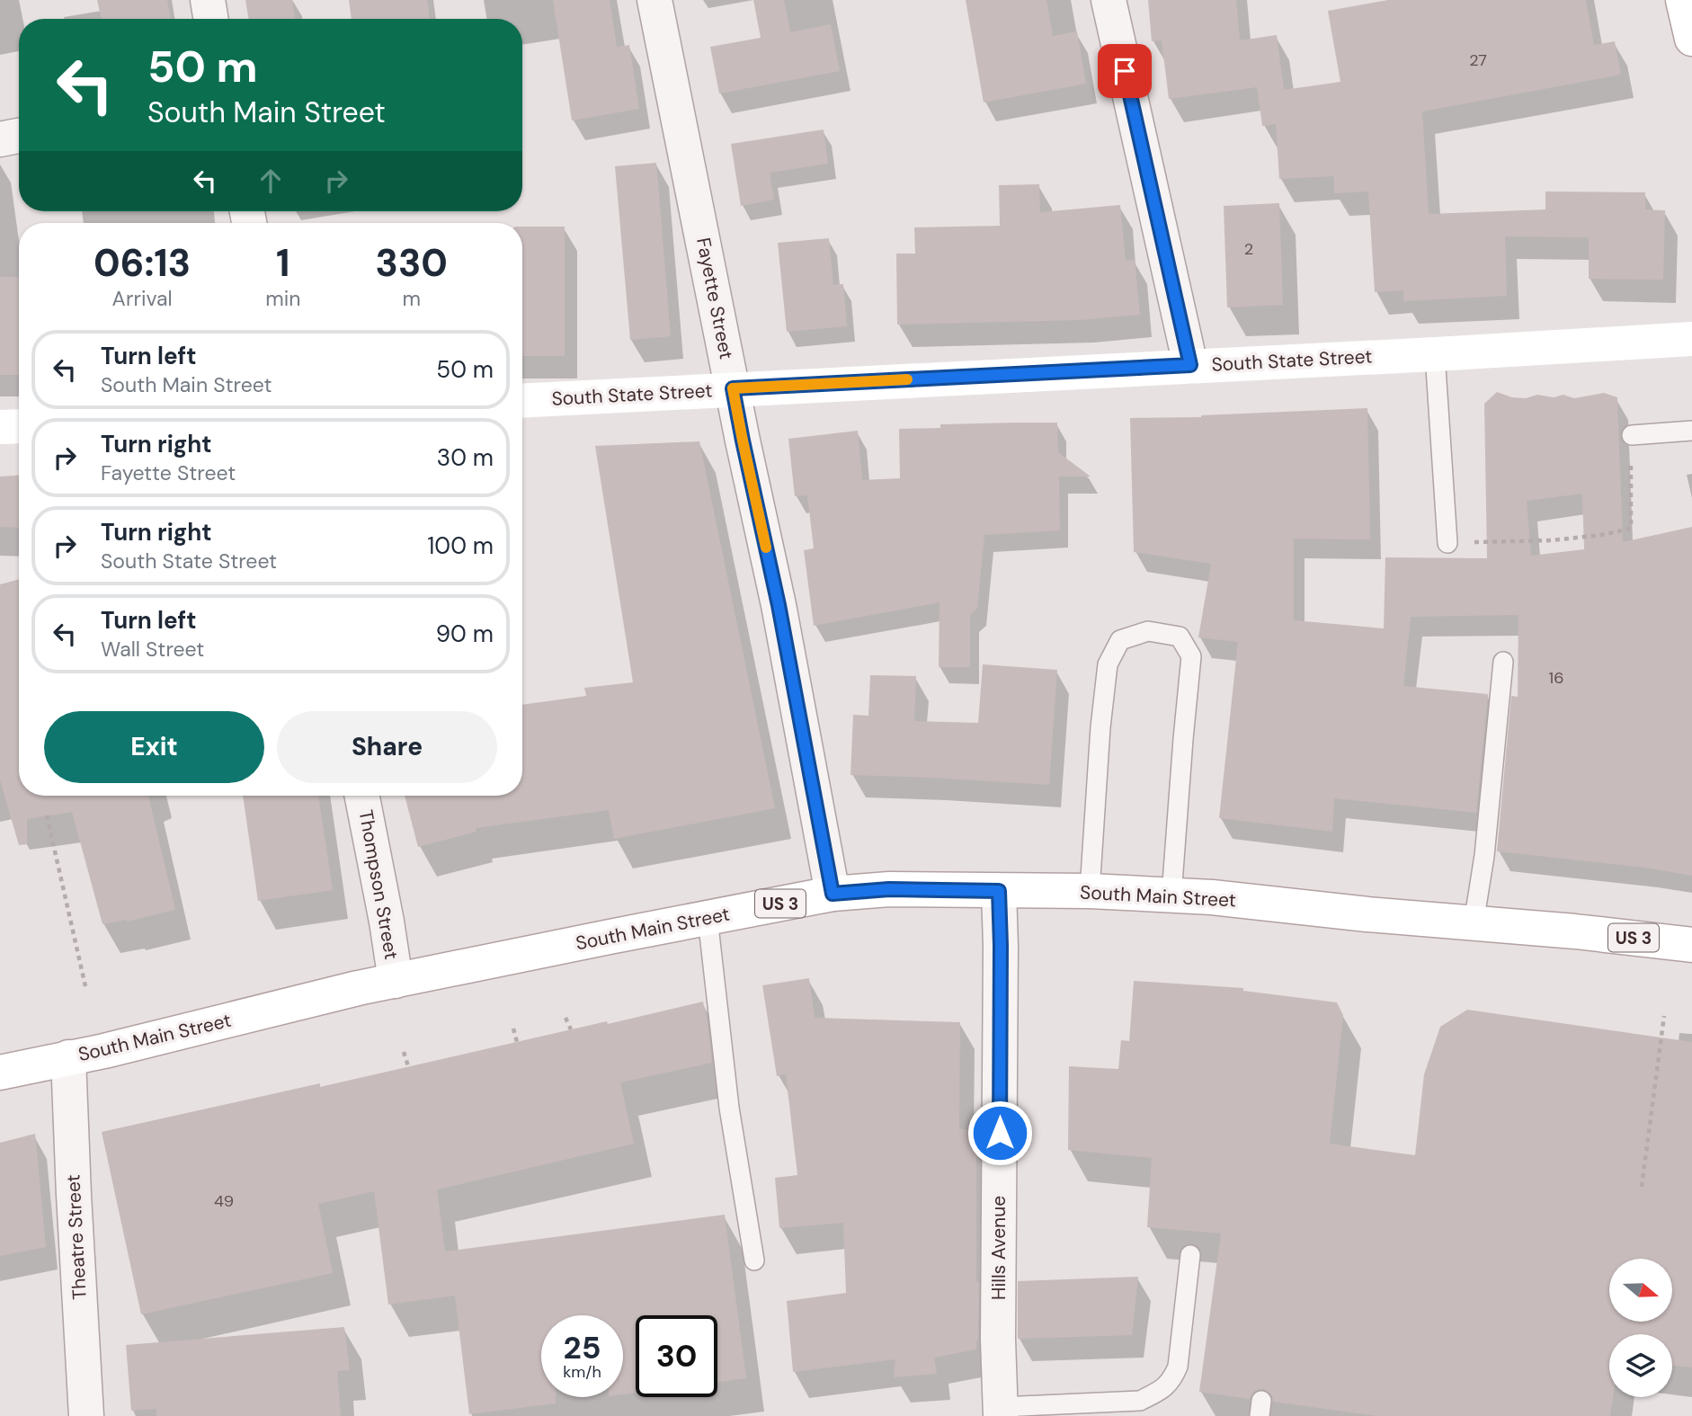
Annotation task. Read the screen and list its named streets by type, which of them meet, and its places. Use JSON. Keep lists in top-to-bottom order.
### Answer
{
  "streets": {
    "main road": ["South State Street", "South Main Street", "US 3"],
    "street": [
      "Fayette Street",
      "Thompson Street",
      "Theatre Street",
      "Hills Avenue"
    ]
  },
  "crossings": [
    ["Fayette Street", "South State Street"],
    ["Fayette Street", "South Main Street"],
    ["Thompson Street", "South Main Street"],
    ["South Main Street", "Theatre Street"],
    ["South Main Street", "Hills Avenue"]
  ],
  "house_numbers": [
    "27",
    "2",
    "16",
    "49"
  ],
  "north": "right",
  "page": {
    "turn": ["50 m", "South Main Street"],
    "eta": [
      "06:13",
      "Arrival",
      "1",
      "min",
      "330",
      "m"
    ],
    "list": [
      {
        "name": "Turn left",
        "note": "South Main Street",
        "value": "50 m"
      },
      {
        "name": "Turn right",
        "note": "Fayette Street",
        "value": "30 m"
      },
      {
        "name": "Turn right",
        "note": "South State Street",
        "value": "100 m"
      },
      {
        "name": "Turn left",
        "note": "Wall Street",
        "value": "90 m"
      }
    ],
    "buttons": ["Exit", "Share"],
    "speed": "25 km/h",
    "limit": "30"
  }
}
